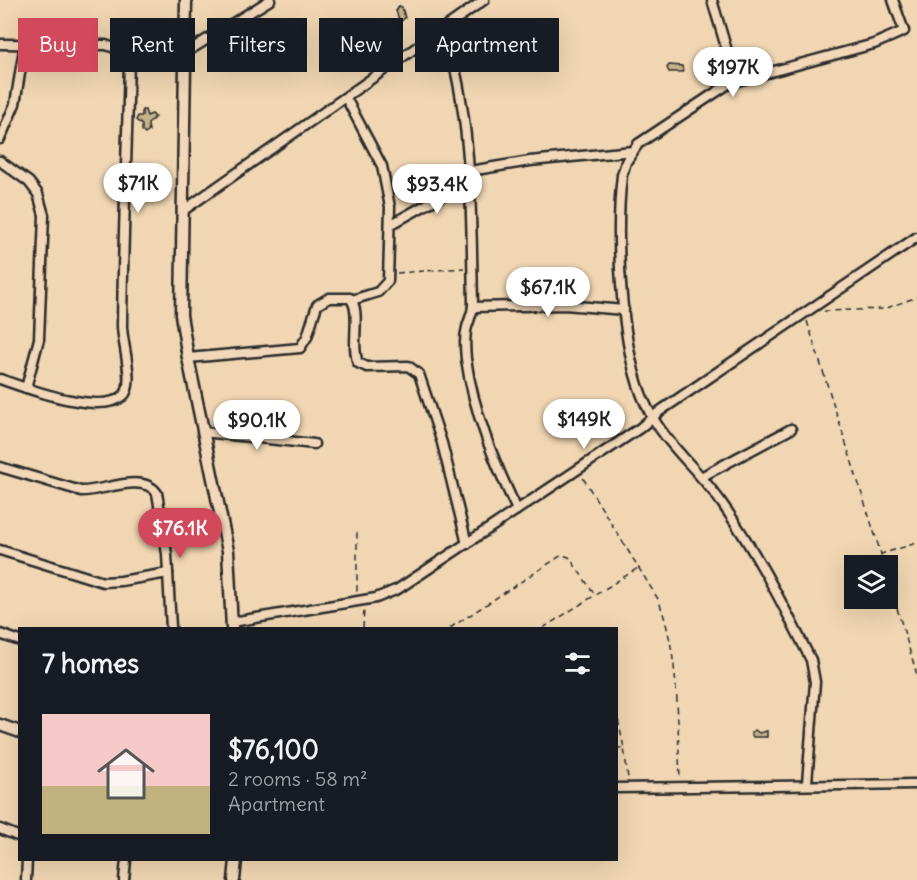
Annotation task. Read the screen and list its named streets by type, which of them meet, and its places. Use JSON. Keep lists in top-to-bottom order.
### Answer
{
  "page": {
    "chip": [
      "Buy",
      "Rent",
      "Filters",
      "New",
      "Apartment"
    ],
    "price": [
      "$197K",
      "$71K",
      "$93.4K",
      "$67.1K",
      "$149K",
      "$90.1K",
      "$76.1K"
    ],
    "heading": "7 homes",
    "list": [
      {
        "name": "$76,100",
        "note": "2 rooms · 58 m² · Apartment"
      }
    ]
  }
}
